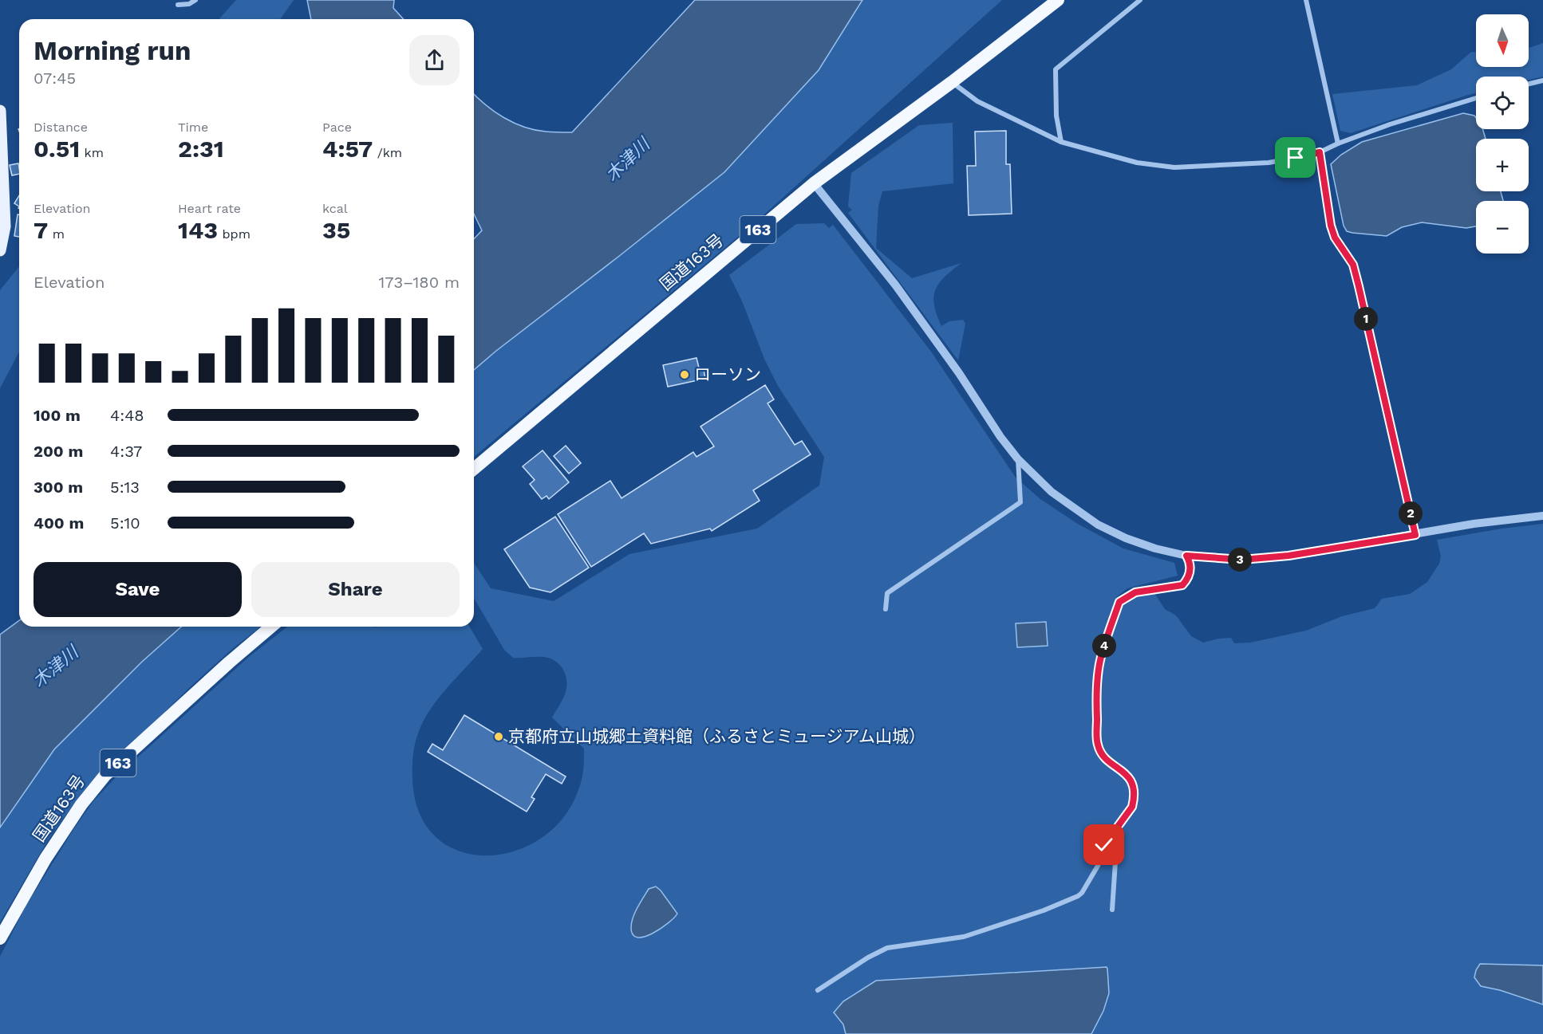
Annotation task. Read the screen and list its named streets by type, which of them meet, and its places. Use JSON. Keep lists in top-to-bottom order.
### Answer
{
  "streets": {
    "highway": ["163", "国道163号"]
  },
  "water": ["木津川"],
  "places": ["ローソン", "京都府立山城郷土資料館（ふるさとミュージアム山城）"],
  "north": "bottom",
  "page": {
    "map_buttons": ["+", "−"],
    "heading": ["Morning run", "07:45"],
    "stats": [
      ["Distance", "0.51 km"],
      ["Time", "2:31"],
      ["Pace", "4:57 /km"],
      ["Elevation", "7 m"],
      ["Heart rate", "143 bpm"],
      ["kcal", "35"]
    ],
    "chart": ["Elevation", "173–180 m"],
    "pins": [
      "1",
      "2",
      "3",
      "4"
    ],
    "list": [
      {
        "name": "100 m",
        "note": "4:48"
      },
      {
        "name": "200 m",
        "note": "4:37"
      },
      {
        "name": "300 m",
        "note": "5:13"
      },
      {
        "name": "400 m",
        "note": "5:10"
      }
    ],
    "buttons": ["Save", "Share"]
  }
}
